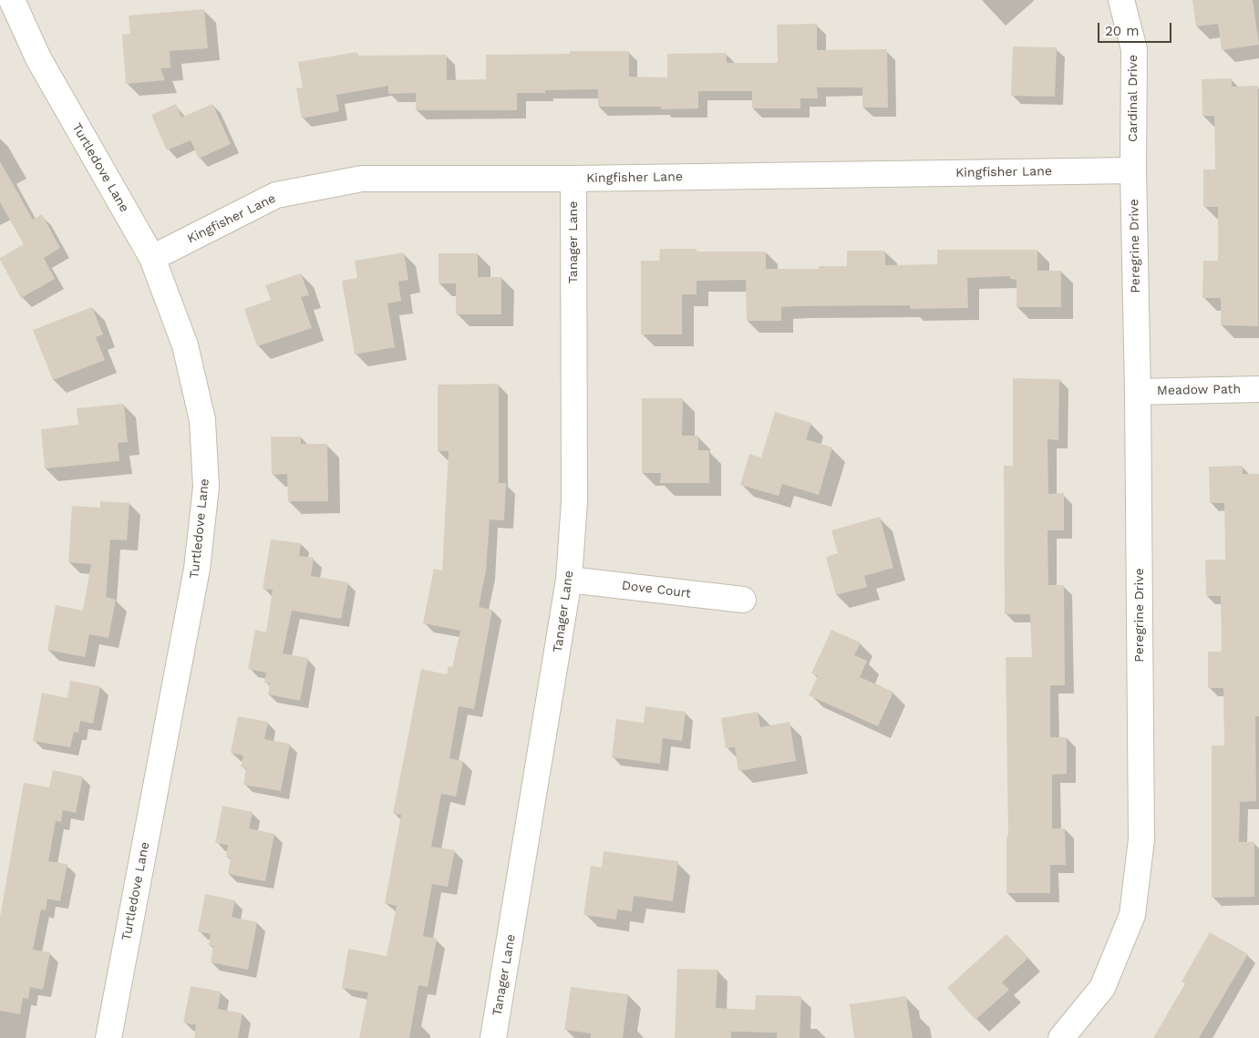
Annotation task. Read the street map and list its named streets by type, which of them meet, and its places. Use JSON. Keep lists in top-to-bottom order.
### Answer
{
  "streets": {
    "street": [
      "Cardinal Drive",
      "Turtledove Lane",
      "Kingfisher Lane",
      "Tanager Lane",
      "Peregrine Drive",
      "Meadow Path",
      "Dove Court"
    ]
  },
  "crossings": [
    ["Cardinal Drive", "Kingfisher Lane"],
    ["Cardinal Drive", "Peregrine Drive"],
    ["Turtledove Lane", "Kingfisher Lane"],
    ["Kingfisher Lane", "Tanager Lane"],
    ["Kingfisher Lane", "Peregrine Drive"],
    ["Tanager Lane", "Dove Court"],
    ["Peregrine Drive", "Meadow Path"]
  ],
  "scale_bar": "20 m"
}
